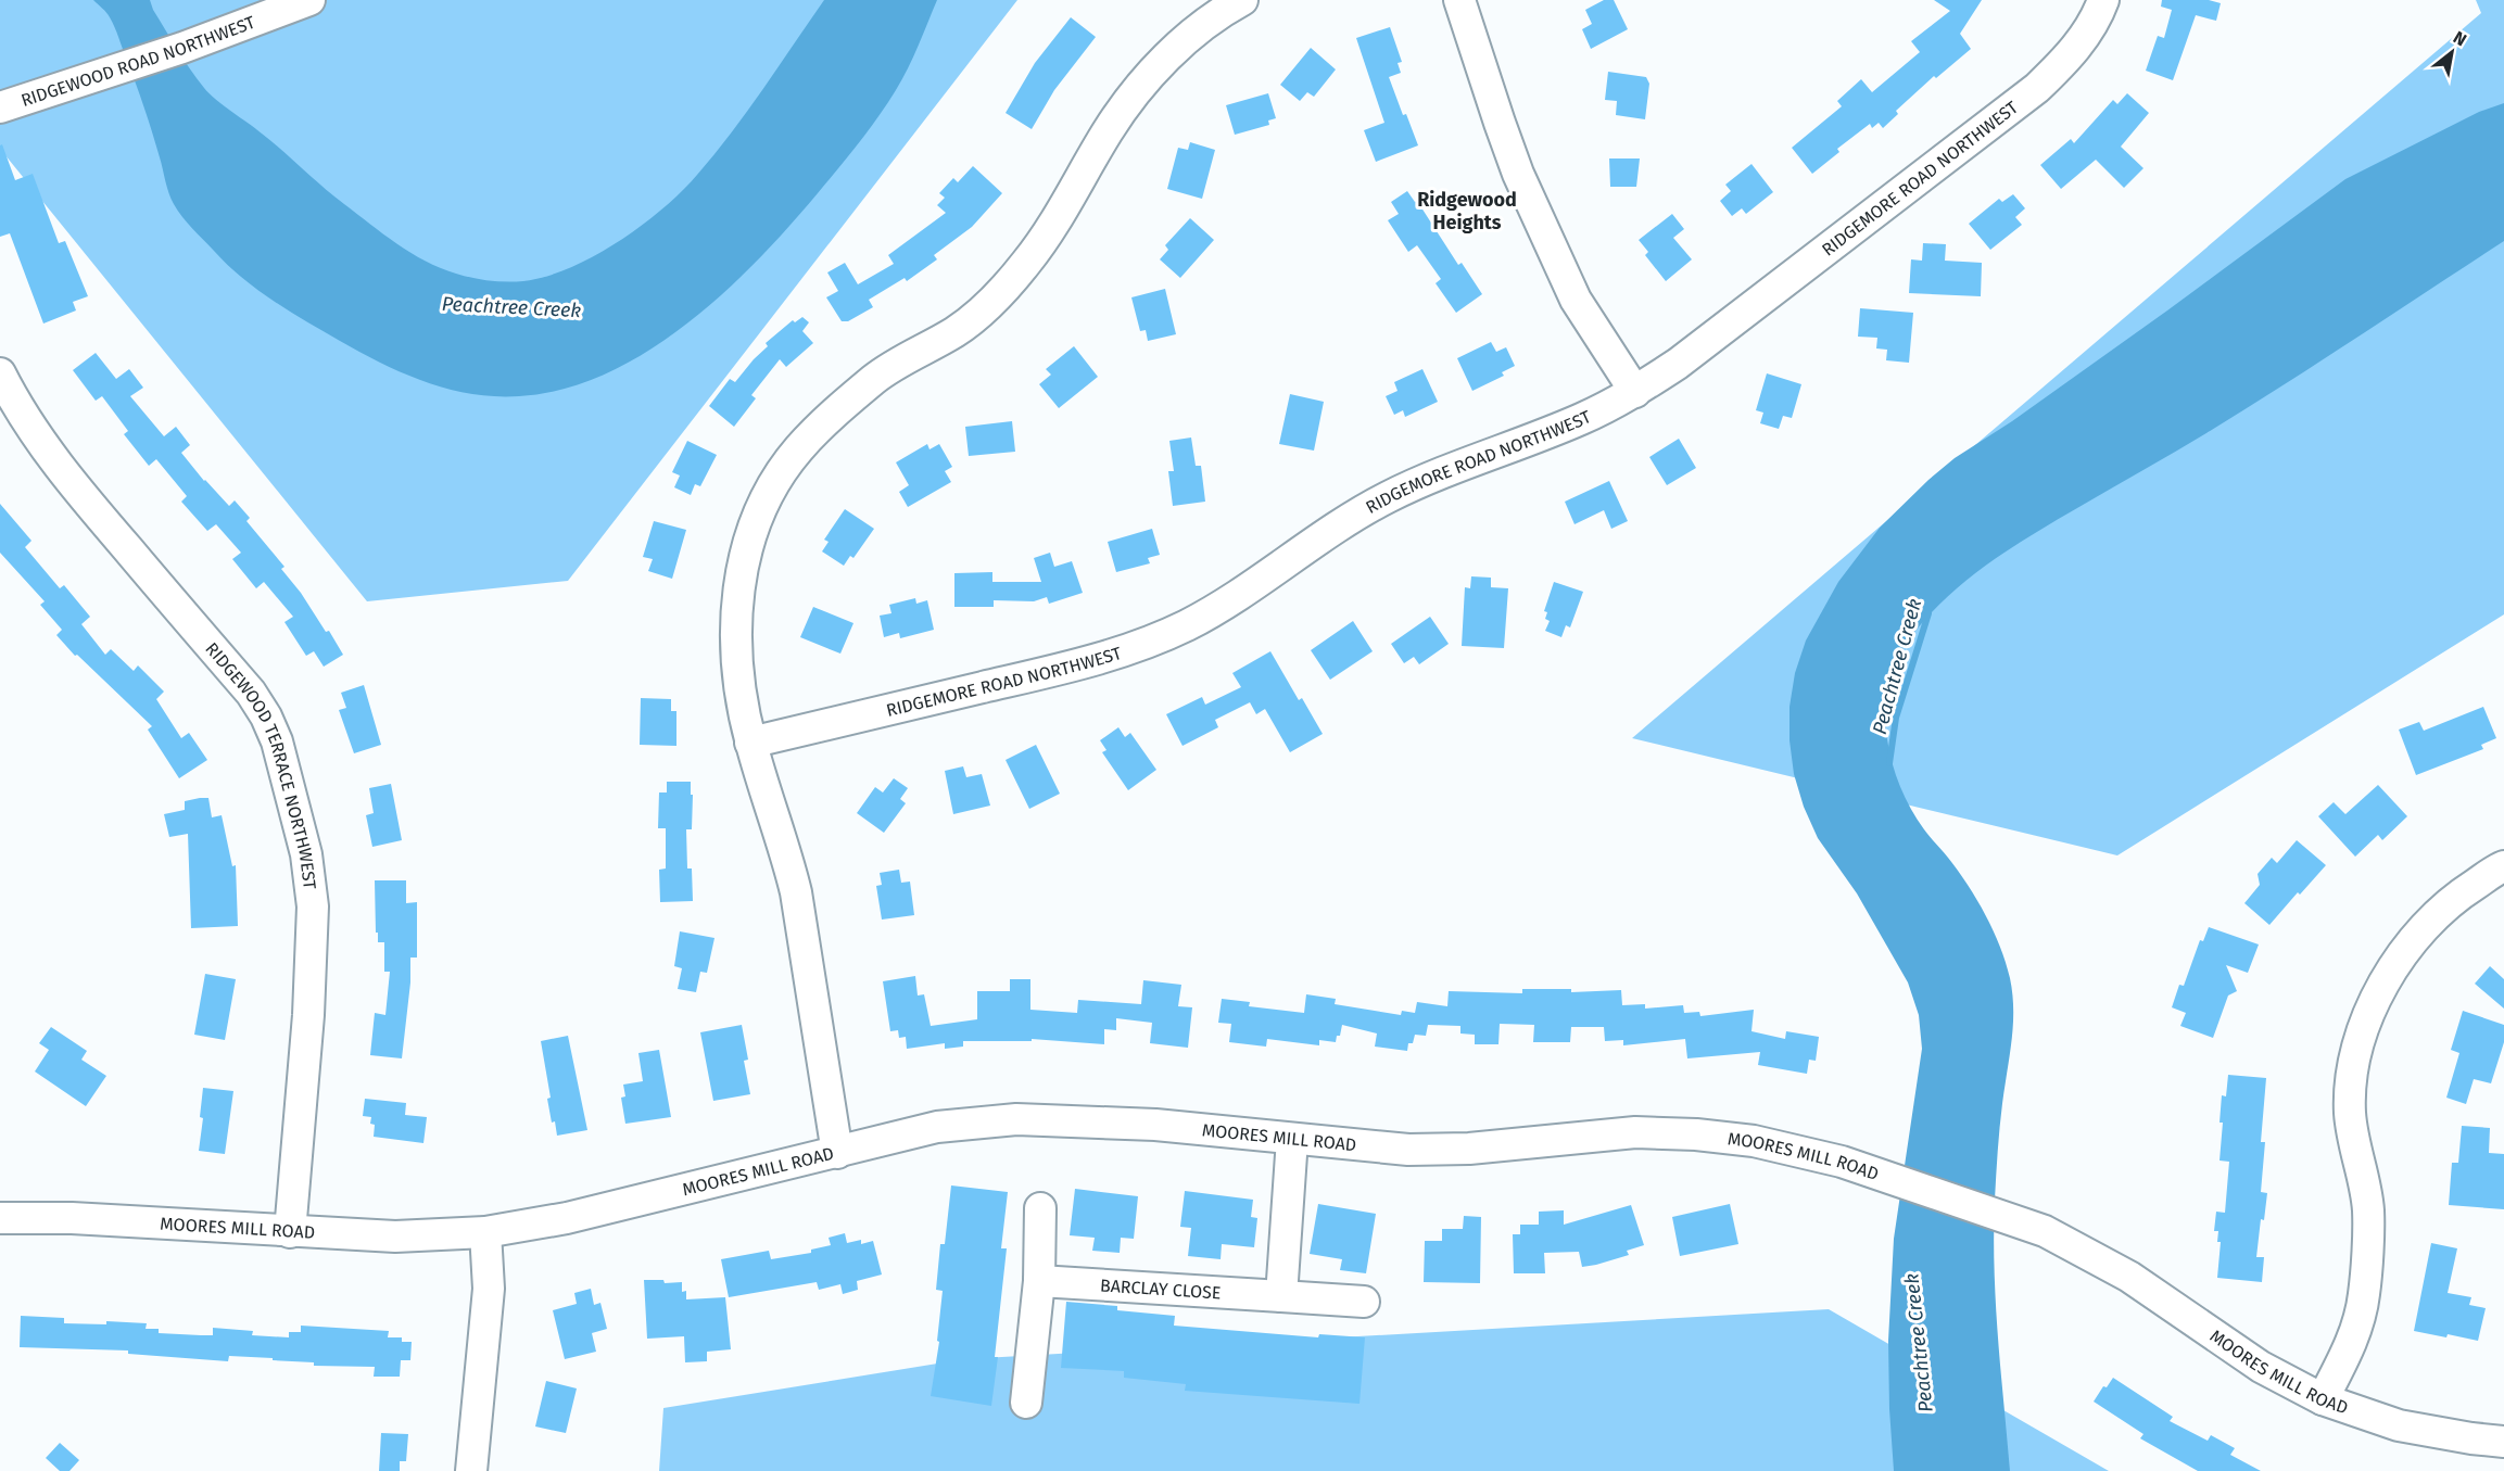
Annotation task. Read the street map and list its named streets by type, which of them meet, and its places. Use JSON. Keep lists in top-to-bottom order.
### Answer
{
  "streets": {
    "street": [
      "RIDGEWOOD ROAD NORTHWEST",
      "RIDGEMORE ROAD NORTHWEST",
      "RIDGEWOOD TERRACE NORTHWEST",
      "MOORES MILL ROAD",
      "BARCLAY CLOSE"
    ]
  },
  "crossings": [
    ["RIDGEWOOD TERRACE NORTHWEST", "MOORES MILL ROAD"]
  ],
  "districts": ["Ridgewood Heights"],
  "water": ["Peachtree Creek"],
  "north": "top right"
}
